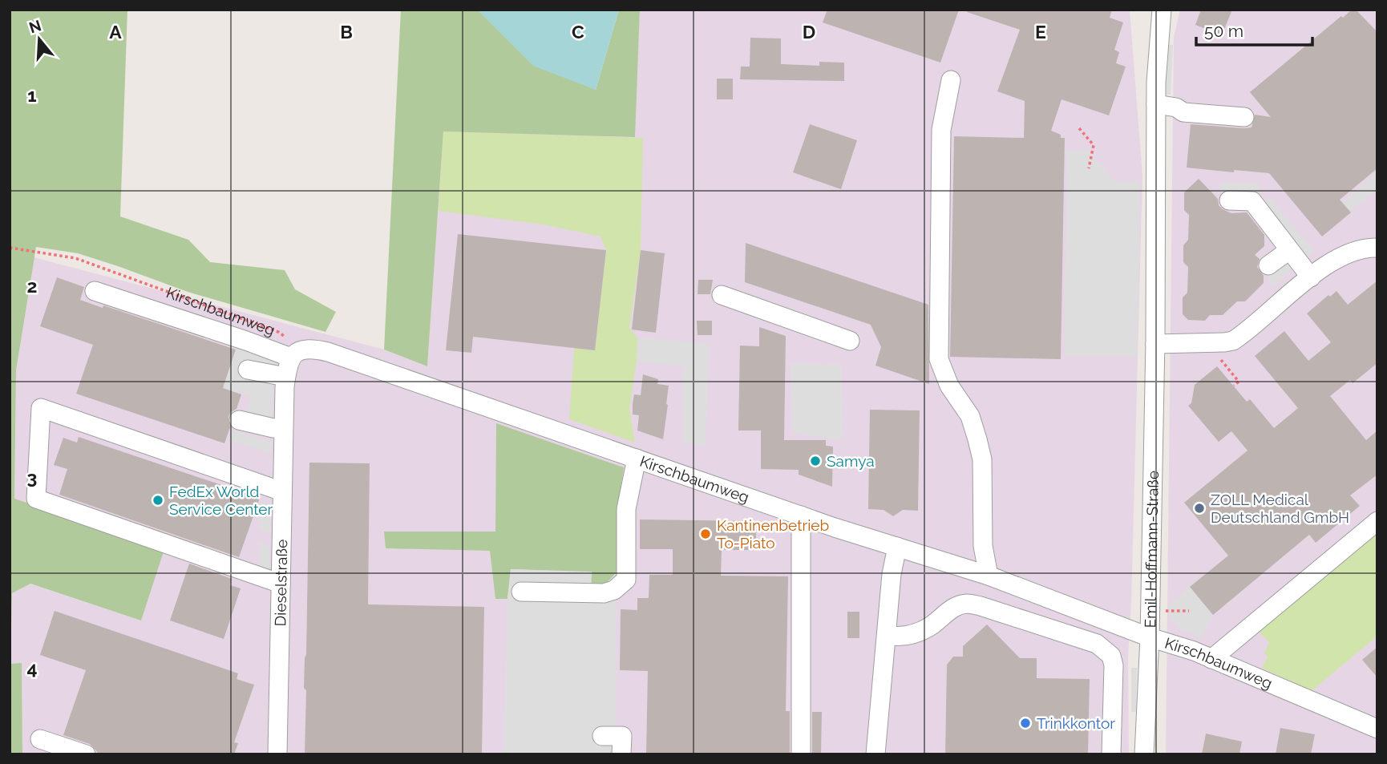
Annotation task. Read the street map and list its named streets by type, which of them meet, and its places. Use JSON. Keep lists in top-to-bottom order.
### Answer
{
  "streets": {
    "street": ["Kirschbaumweg", "Emil-Hoffmann-Straße", "Dieselstraße"]
  },
  "crossings": [
    ["Kirschbaumweg", "Emil-Hoffmann-Straße"],
    ["Kirschbaumweg", "Dieselstraße"]
  ],
  "places": [
    "Samya",
    "FedEx World Service Center",
    "ZOLL Medical Deutschland GmbH",
    "Kantinenbetrieb To-Piato",
    "Trinkkontor"
  ],
  "scale_bar": "50 m",
  "north": "top",
  "grid": {
    "columns": [
      "A",
      "B",
      "C",
      "D",
      "E"
    ],
    "rows": [
      "1",
      "2",
      "3",
      "4"
    ]
  }
}
